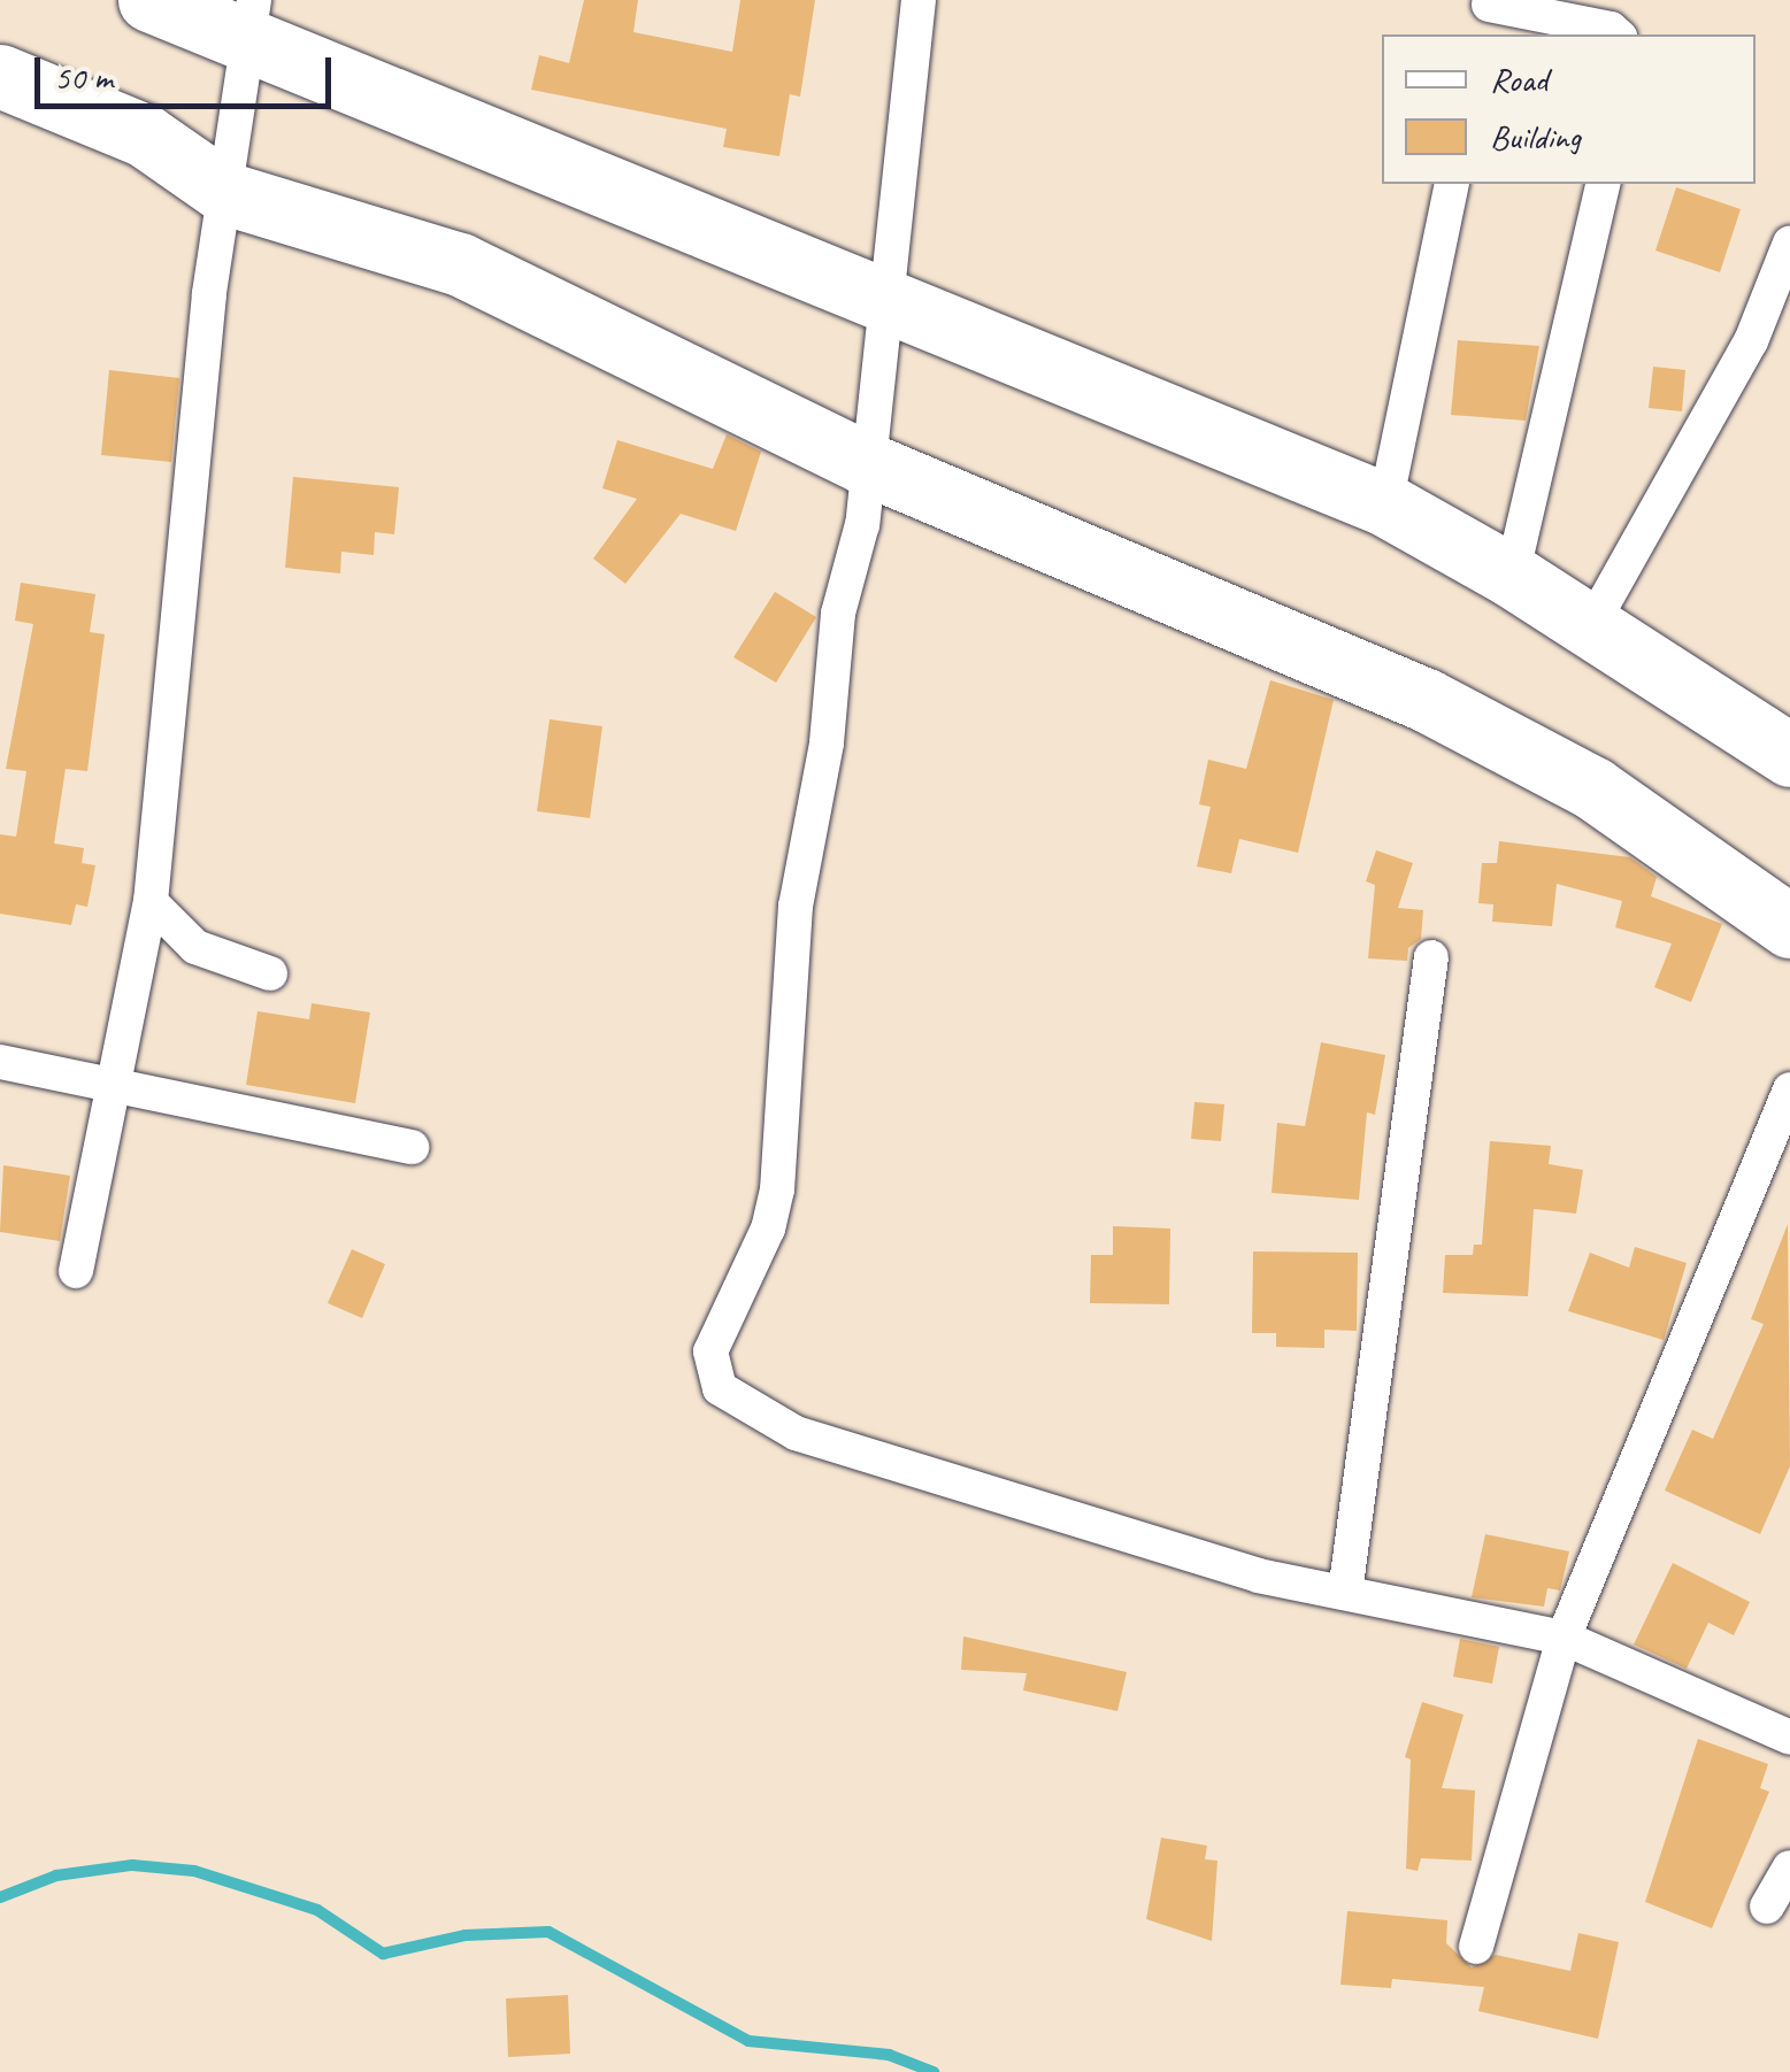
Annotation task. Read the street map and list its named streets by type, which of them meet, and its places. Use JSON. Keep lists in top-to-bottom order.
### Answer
{
  "legend": ["Road", "Building"],
  "scale_bar": "50 m"
}
